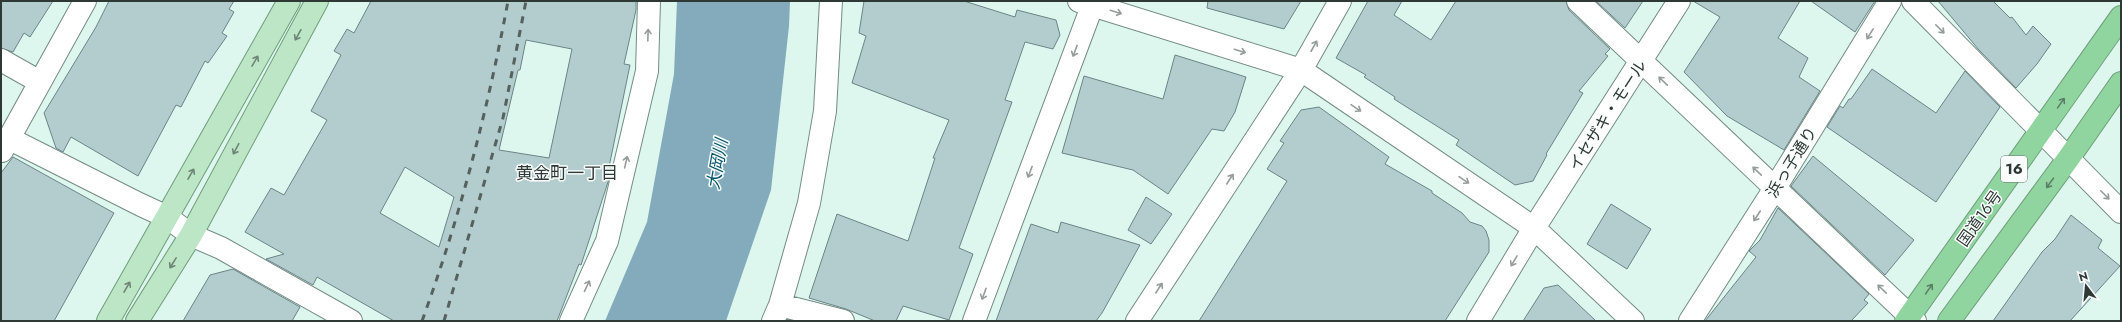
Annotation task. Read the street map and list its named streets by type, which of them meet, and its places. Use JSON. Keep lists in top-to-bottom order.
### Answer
{
  "streets": {
    "highway": ["16", "国道16号"],
    "street": ["イセザキ・モール", "浜っ子通り"]
  },
  "one_way": ["浜っ子通り"],
  "districts": ["黄金町一丁目"],
  "water": ["大岡川"],
  "north": "top"
}
